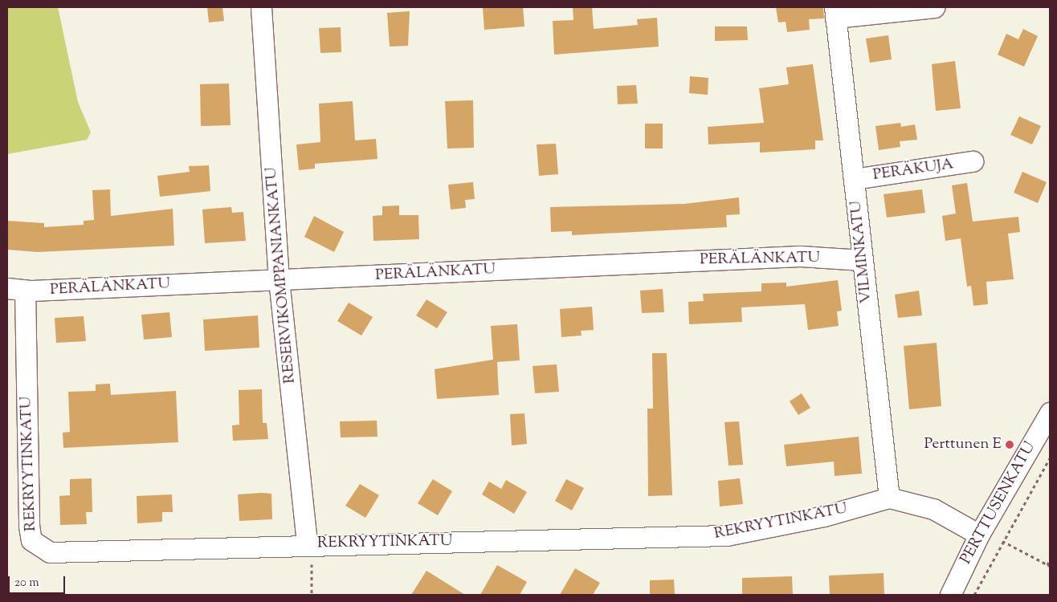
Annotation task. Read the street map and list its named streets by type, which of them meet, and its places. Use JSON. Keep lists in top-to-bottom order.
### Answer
{
  "streets": {
    "street": [
      "PERÄKUJA",
      "VILMINKATU",
      "PERÄLÄNKATU",
      "RESERVIKOMPPANIANKATU",
      "REKRYYTINKATU",
      "PERTTUSENKATU"
    ]
  },
  "crossings": [
    ["PERÄKUJA", "VILMINKATU"],
    ["VILMINKATU", "PERÄLÄNKATU"],
    ["VILMINKATU", "REKRYYTINKATU"],
    ["PERÄLÄNKATU", "RESERVIKOMPPANIANKATU"],
    ["PERÄLÄNKATU", "REKRYYTINKATU"],
    ["RESERVIKOMPPANIANKATU", "REKRYYTINKATU"]
  ],
  "places": ["Perttunen E"],
  "scale_bar": "20 m"
}
